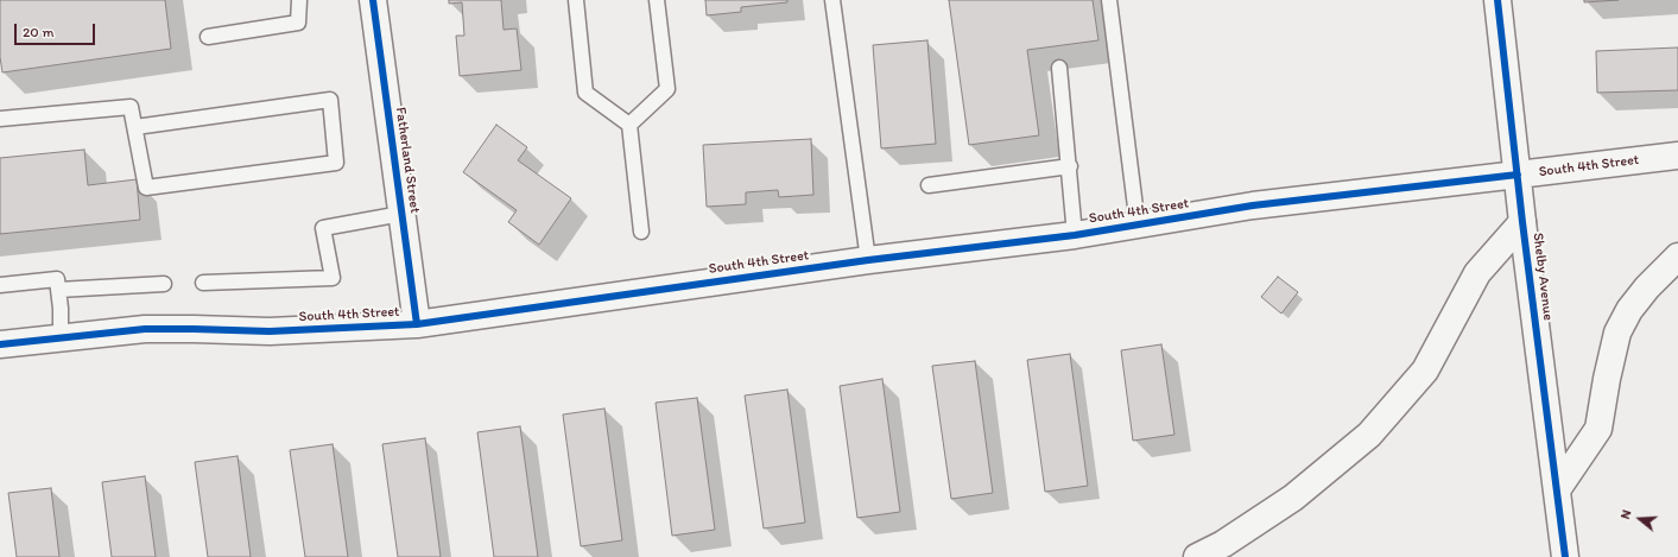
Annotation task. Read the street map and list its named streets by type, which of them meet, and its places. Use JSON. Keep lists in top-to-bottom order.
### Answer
{
  "streets": {
    "main road": ["Fatherland Street", "South 4th Street", "Shelby Avenue"]
  },
  "crossings": [
    ["Fatherland Street", "South 4th Street"],
    ["South 4th Street", "Shelby Avenue"]
  ],
  "scale_bar": "20 m",
  "north": "left"
}
